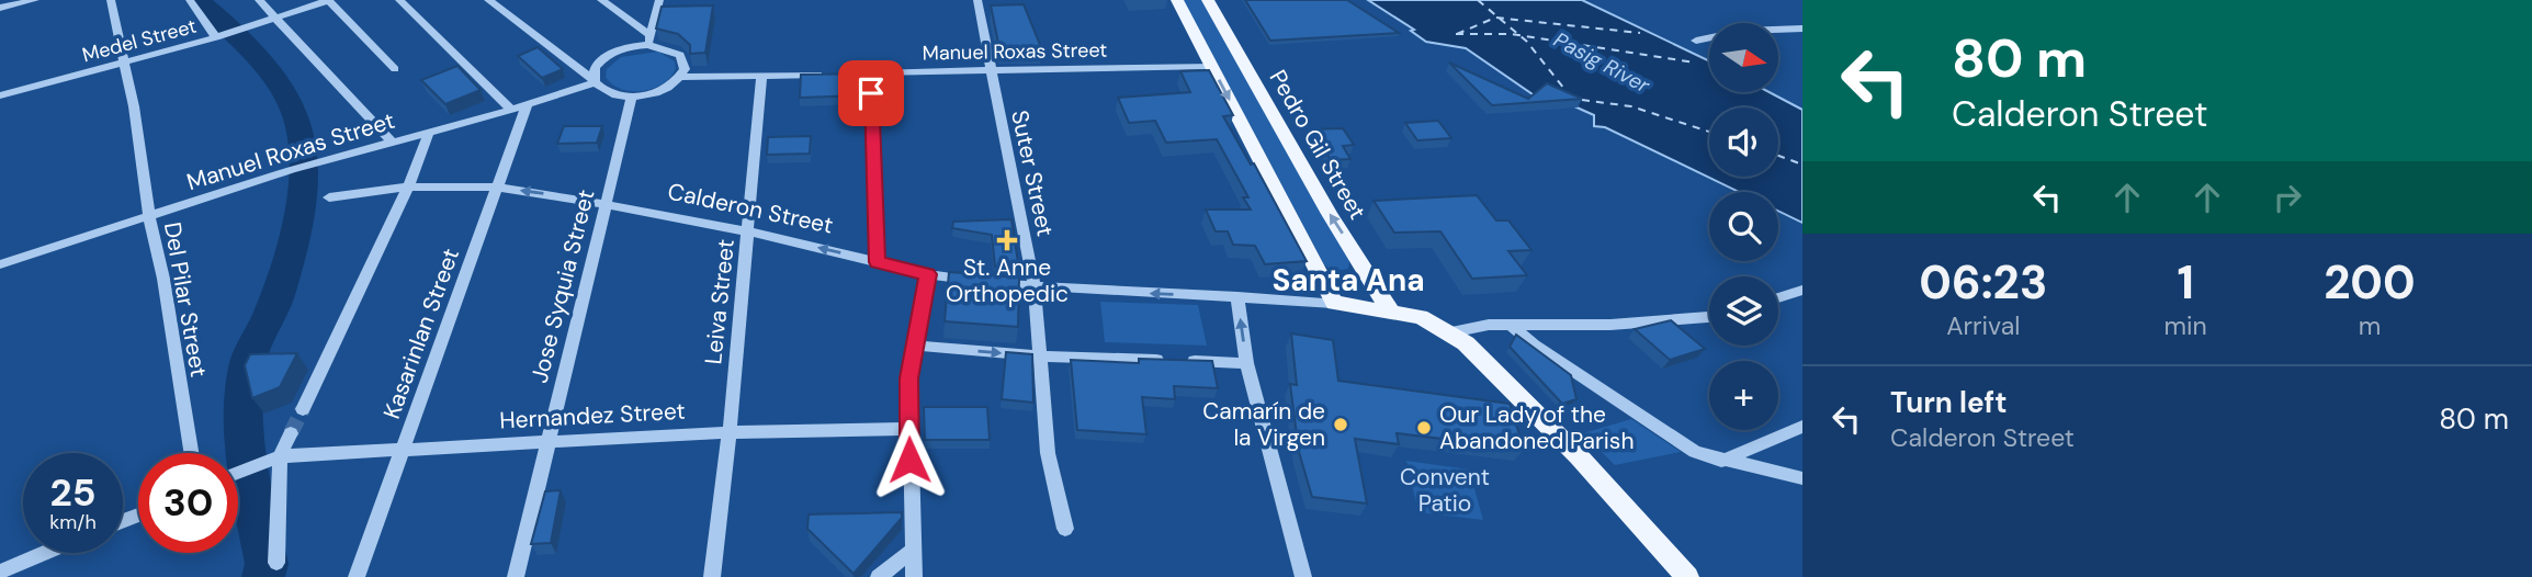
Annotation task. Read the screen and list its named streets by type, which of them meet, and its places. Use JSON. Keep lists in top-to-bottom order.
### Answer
{
  "streets": {
    "main road": ["Pedro Gil Street", "Calderon Street"],
    "street": [
      "Medel Street",
      "Manuel Roxas Street",
      "Suter Street",
      "Jose Syquia Street",
      "Del Pilar Street",
      "Leiva Street",
      "Kasarinlan Street",
      "Hernandez Street"
    ]
  },
  "crossings": [
    ["Medel Street", "Del Pilar Street"],
    ["Manuel Roxas Street", "Suter Street"],
    ["Manuel Roxas Street", "Del Pilar Street"],
    ["Manuel Roxas Street", "Leiva Street"],
    ["Manuel Roxas Street", "Kasarinlan Street"],
    ["Pedro Gil Street", "Calderon Street"],
    ["Suter Street", "Calderon Street"],
    ["Calderon Street", "Jose Syquia Street"],
    ["Calderon Street", "Leiva Street"],
    ["Calderon Street", "Kasarinlan Street"],
    ["Jose Syquia Street", "Hernandez Street"],
    ["Leiva Street", "Hernandez Street"],
    ["Kasarinlan Street", "Hernandez Street"]
  ],
  "districts": ["Santa Ana"],
  "water": ["Pasig River"],
  "parks": ["Convent Patio"],
  "places": {
    "health": ["St. Anne Orthopedic"],
    "other": ["Camarín de la Virgen", "Our Lady of the Abandoned Parish"]
  },
  "north": "right",
  "page": {
    "turn": ["80 m", "Calderon Street"],
    "map_buttons": "+",
    "eta": [
      "06:23",
      "Arrival",
      "1",
      "min",
      "200",
      "m"
    ],
    "list": [
      {
        "name": "Turn left",
        "note": "Calderon Street",
        "value": "80 m"
      }
    ],
    "speed": "25 km/h",
    "limit": "30"
  }
}
